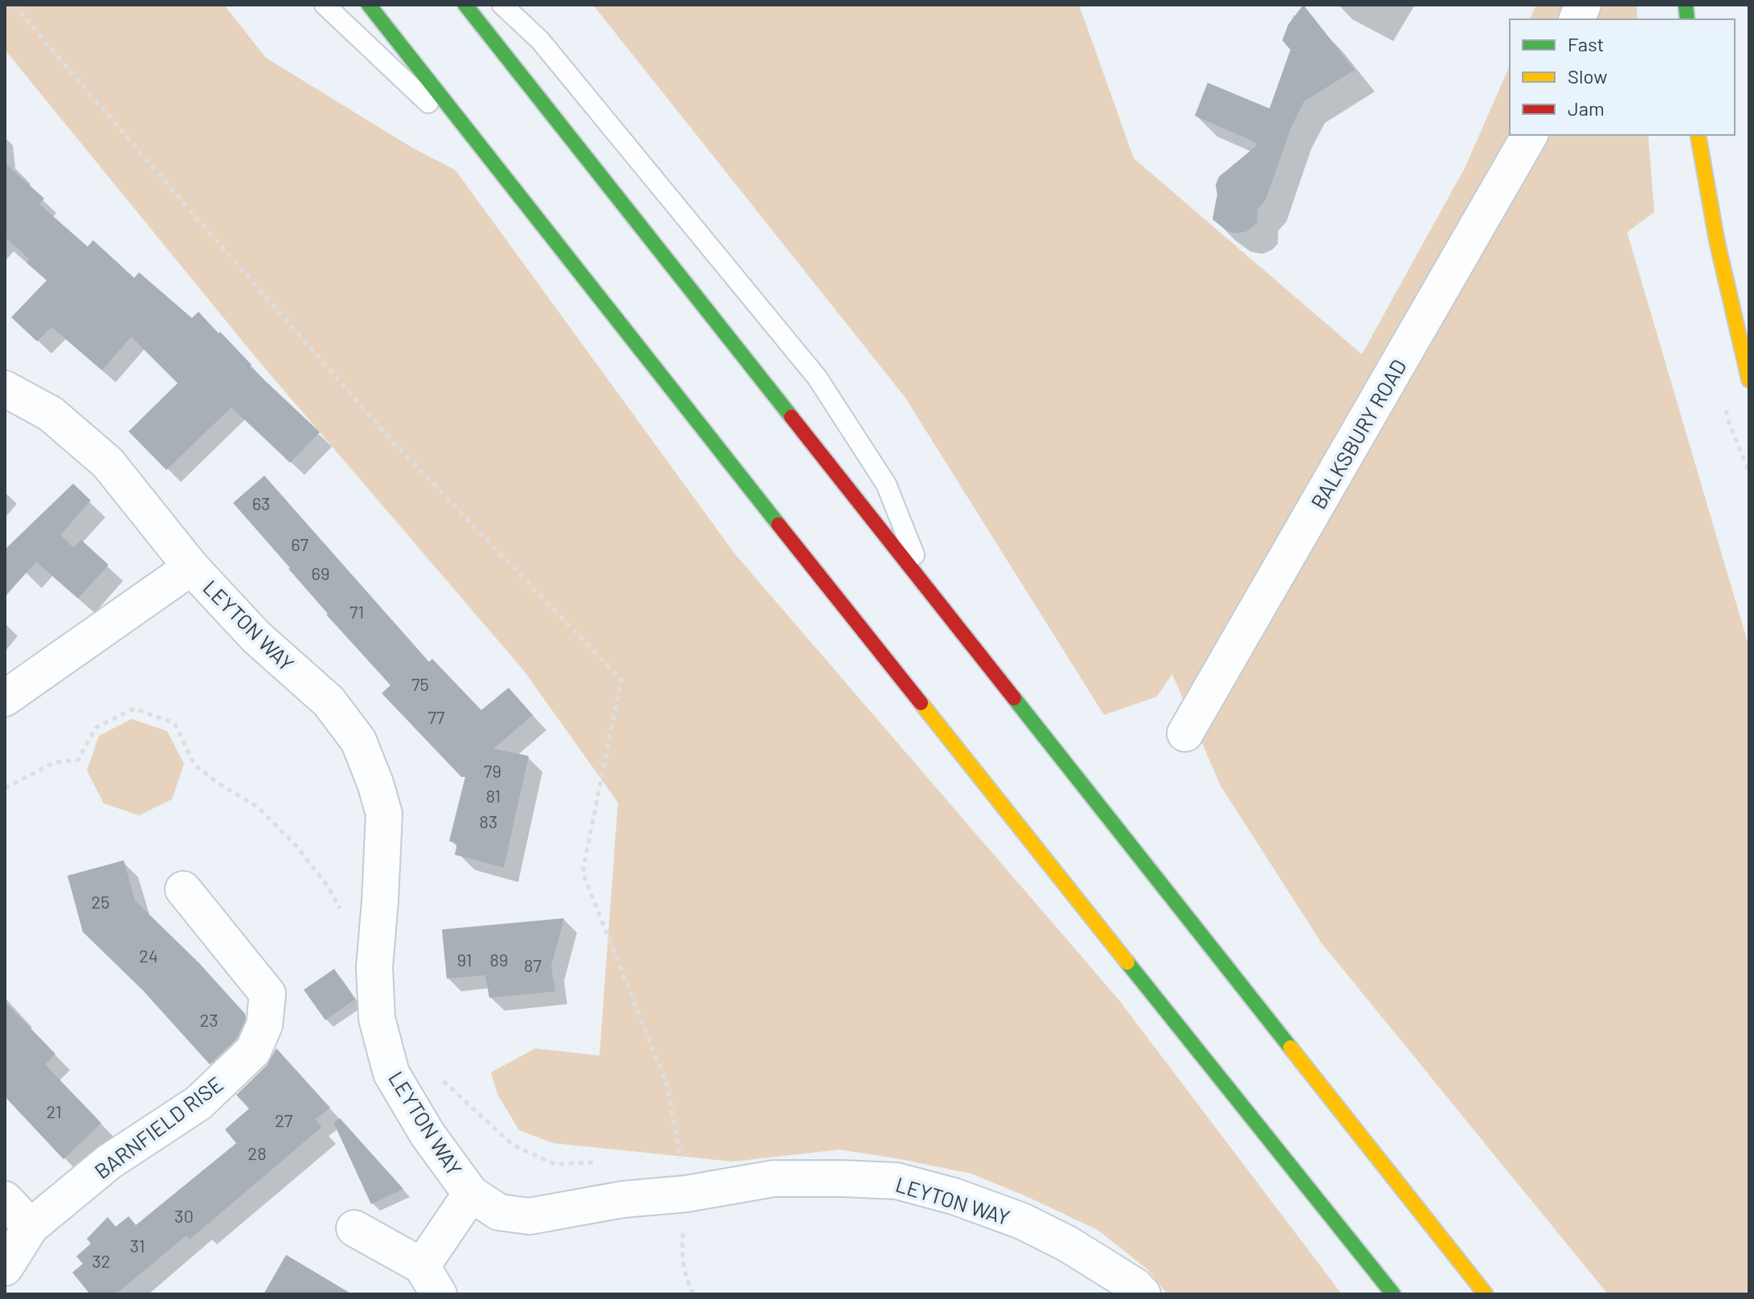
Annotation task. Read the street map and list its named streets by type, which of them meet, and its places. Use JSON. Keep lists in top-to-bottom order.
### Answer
{
  "streets": {
    "street": ["BALKSBURY ROAD", "LEYTON WAY", "BARNFIELD RISE"]
  },
  "house_numbers": [
    "63",
    "67",
    "69",
    "71",
    "75",
    "77",
    "79",
    "81",
    "83",
    "25",
    "24",
    "91",
    "89",
    "87",
    "23",
    "21",
    "27",
    "28",
    "30",
    "31",
    "32"
  ],
  "legend": ["Fast", "Slow", "Jam"]
}
